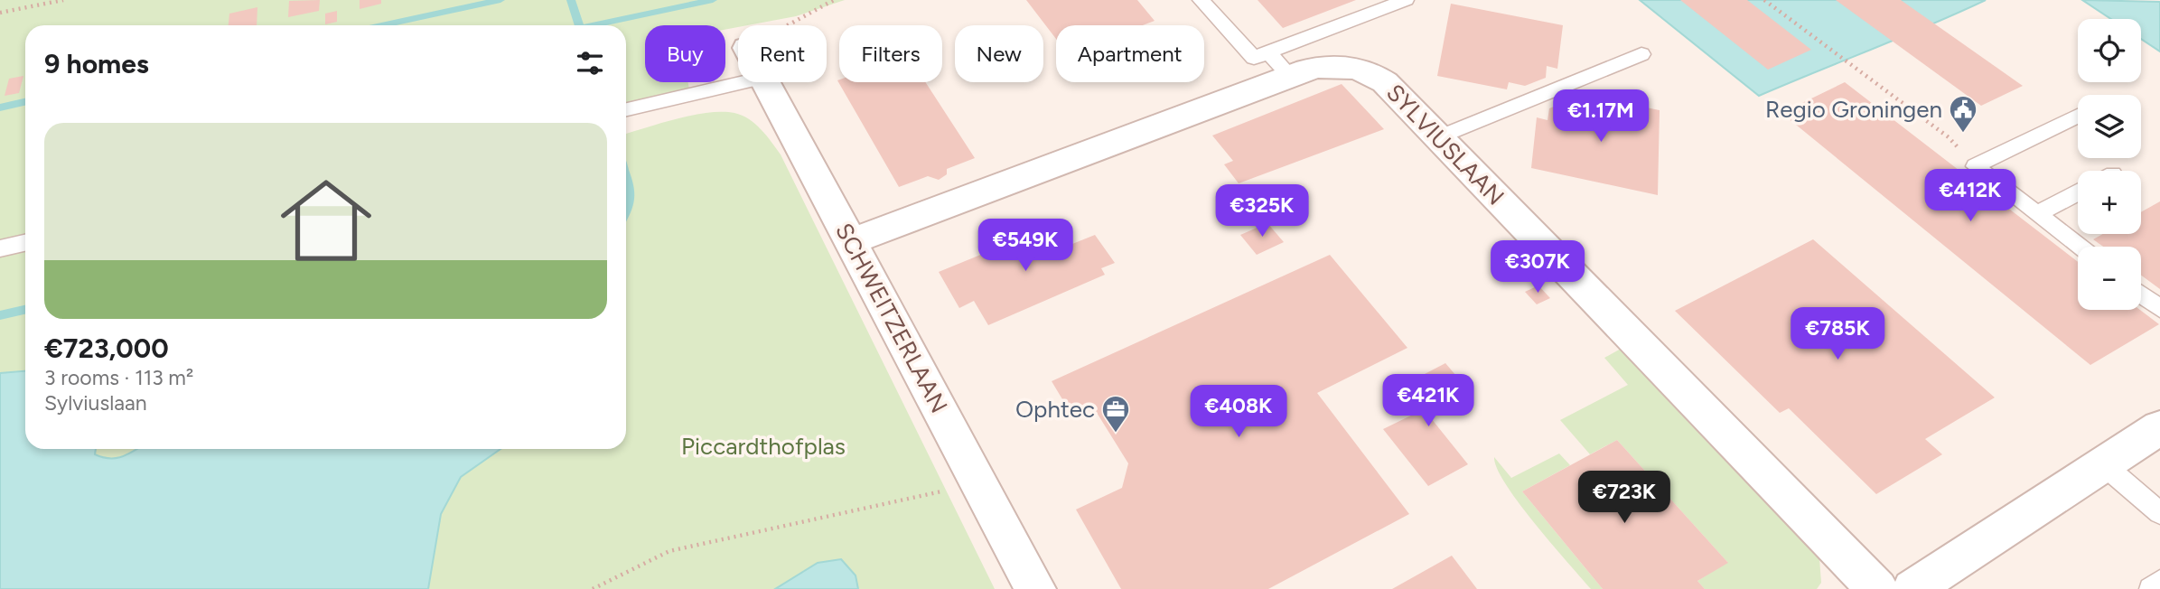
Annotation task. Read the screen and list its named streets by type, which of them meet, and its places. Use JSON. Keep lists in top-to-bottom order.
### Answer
{
  "streets": {
    "street": ["SYLVIUSLAAN", "SCHWEITZERLAAN"]
  },
  "crossings": [
    ["SYLVIUSLAAN", "SCHWEITZERLAAN"]
  ],
  "parks": ["Piccardthofplas"],
  "places": {
    "public building": ["Regio Groningen"],
    "office": ["Ophtec"]
  },
  "page": {
    "map_buttons": ["+", "−"],
    "chip": [
      "Buy",
      "Rent",
      "Filters",
      "New",
      "Apartment"
    ],
    "heading": "9 homes",
    "price": [
      "€1.17M",
      "€412K",
      "€325K",
      "€549K",
      "€307K",
      "€785K",
      "€421K",
      "€408K",
      "€723K"
    ],
    "list": [
      {
        "name": "€723,000",
        "note": "3 rooms · 113 m² · Sylviuslaan"
      }
    ]
  }
}
